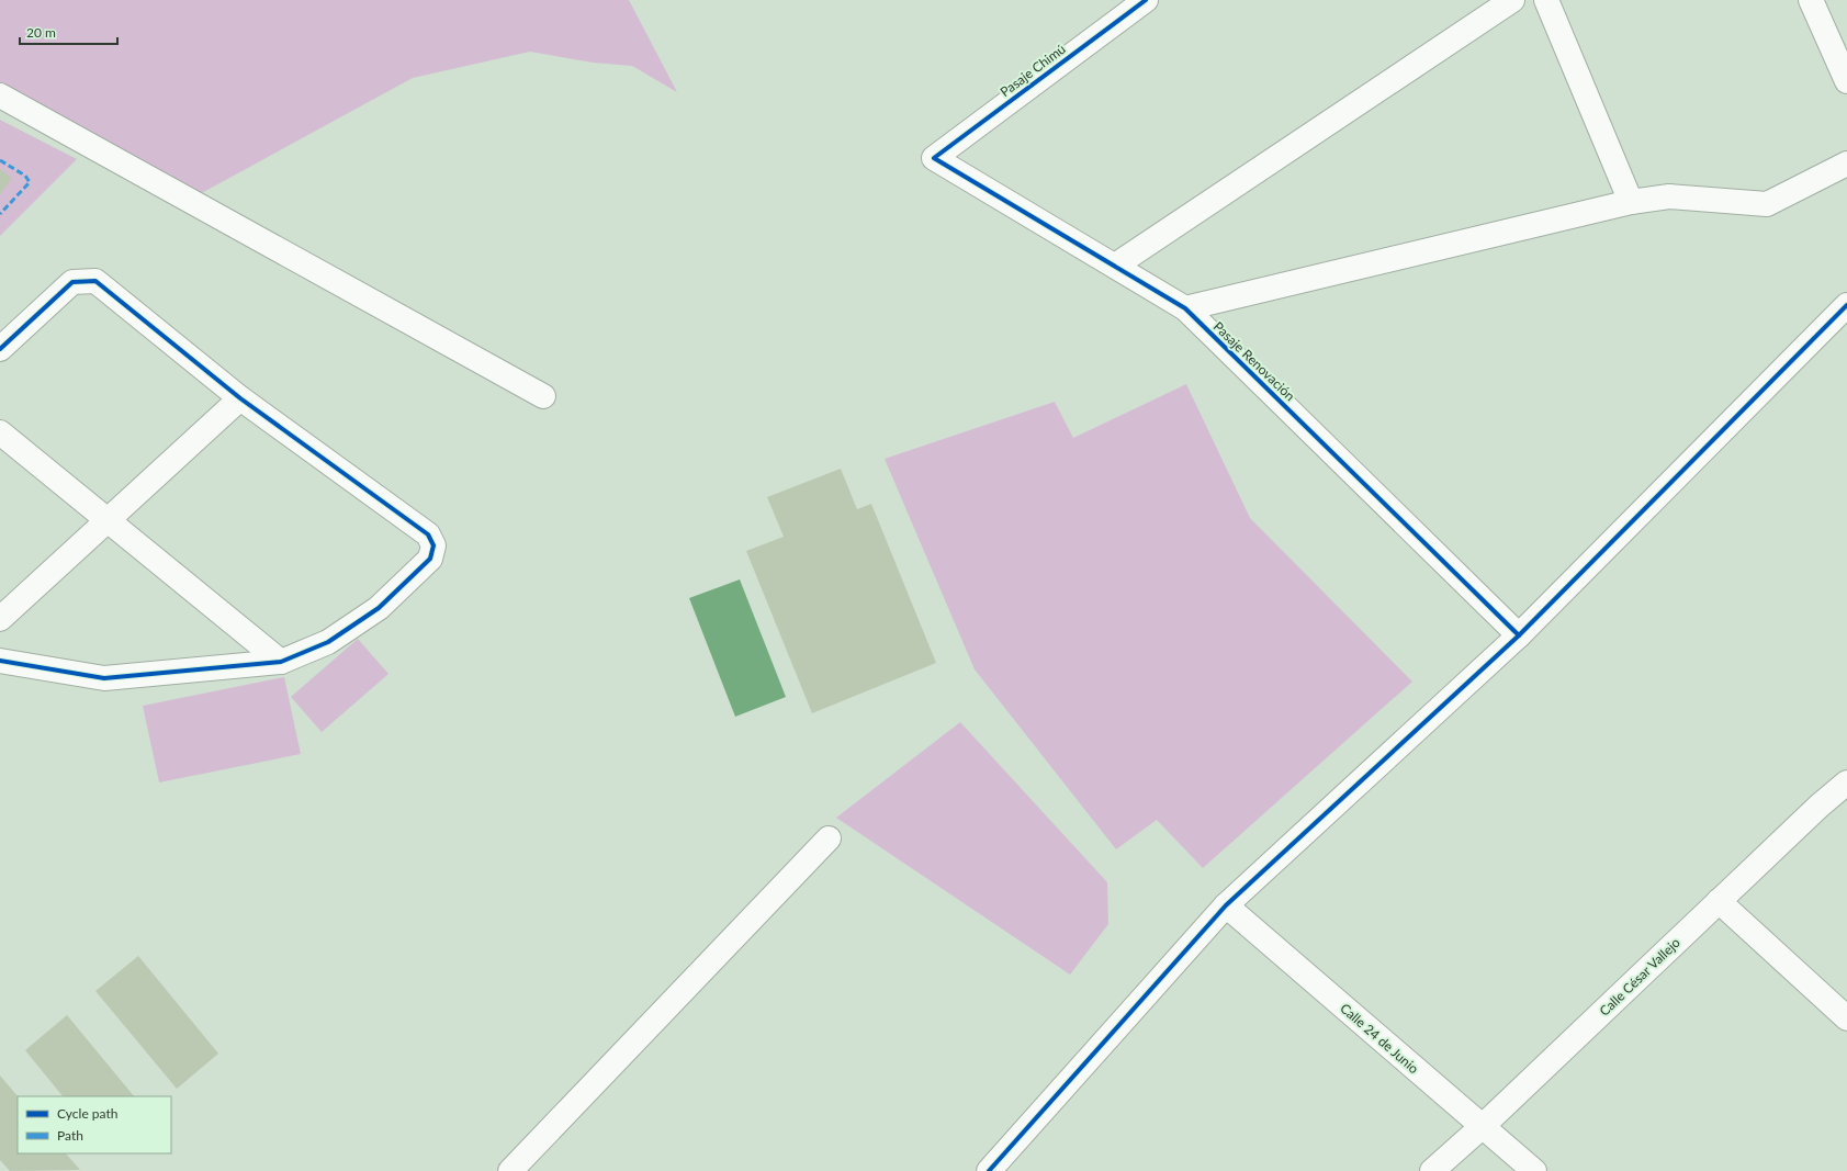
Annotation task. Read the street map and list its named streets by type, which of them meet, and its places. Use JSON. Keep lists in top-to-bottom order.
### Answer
{
  "streets": {
    "street": [
      "Pasaje Chimú",
      "Pasaje Renovación",
      "Calle César Vallejo",
      "Calle 24 de Junio"
    ]
  },
  "crossings": [
    ["Pasaje Chimú", "Pasaje Renovación"],
    ["Calle César Vallejo", "Calle 24 de Junio"]
  ],
  "legend": ["Cycle path", "Path"],
  "scale_bar": "20 m"
}
